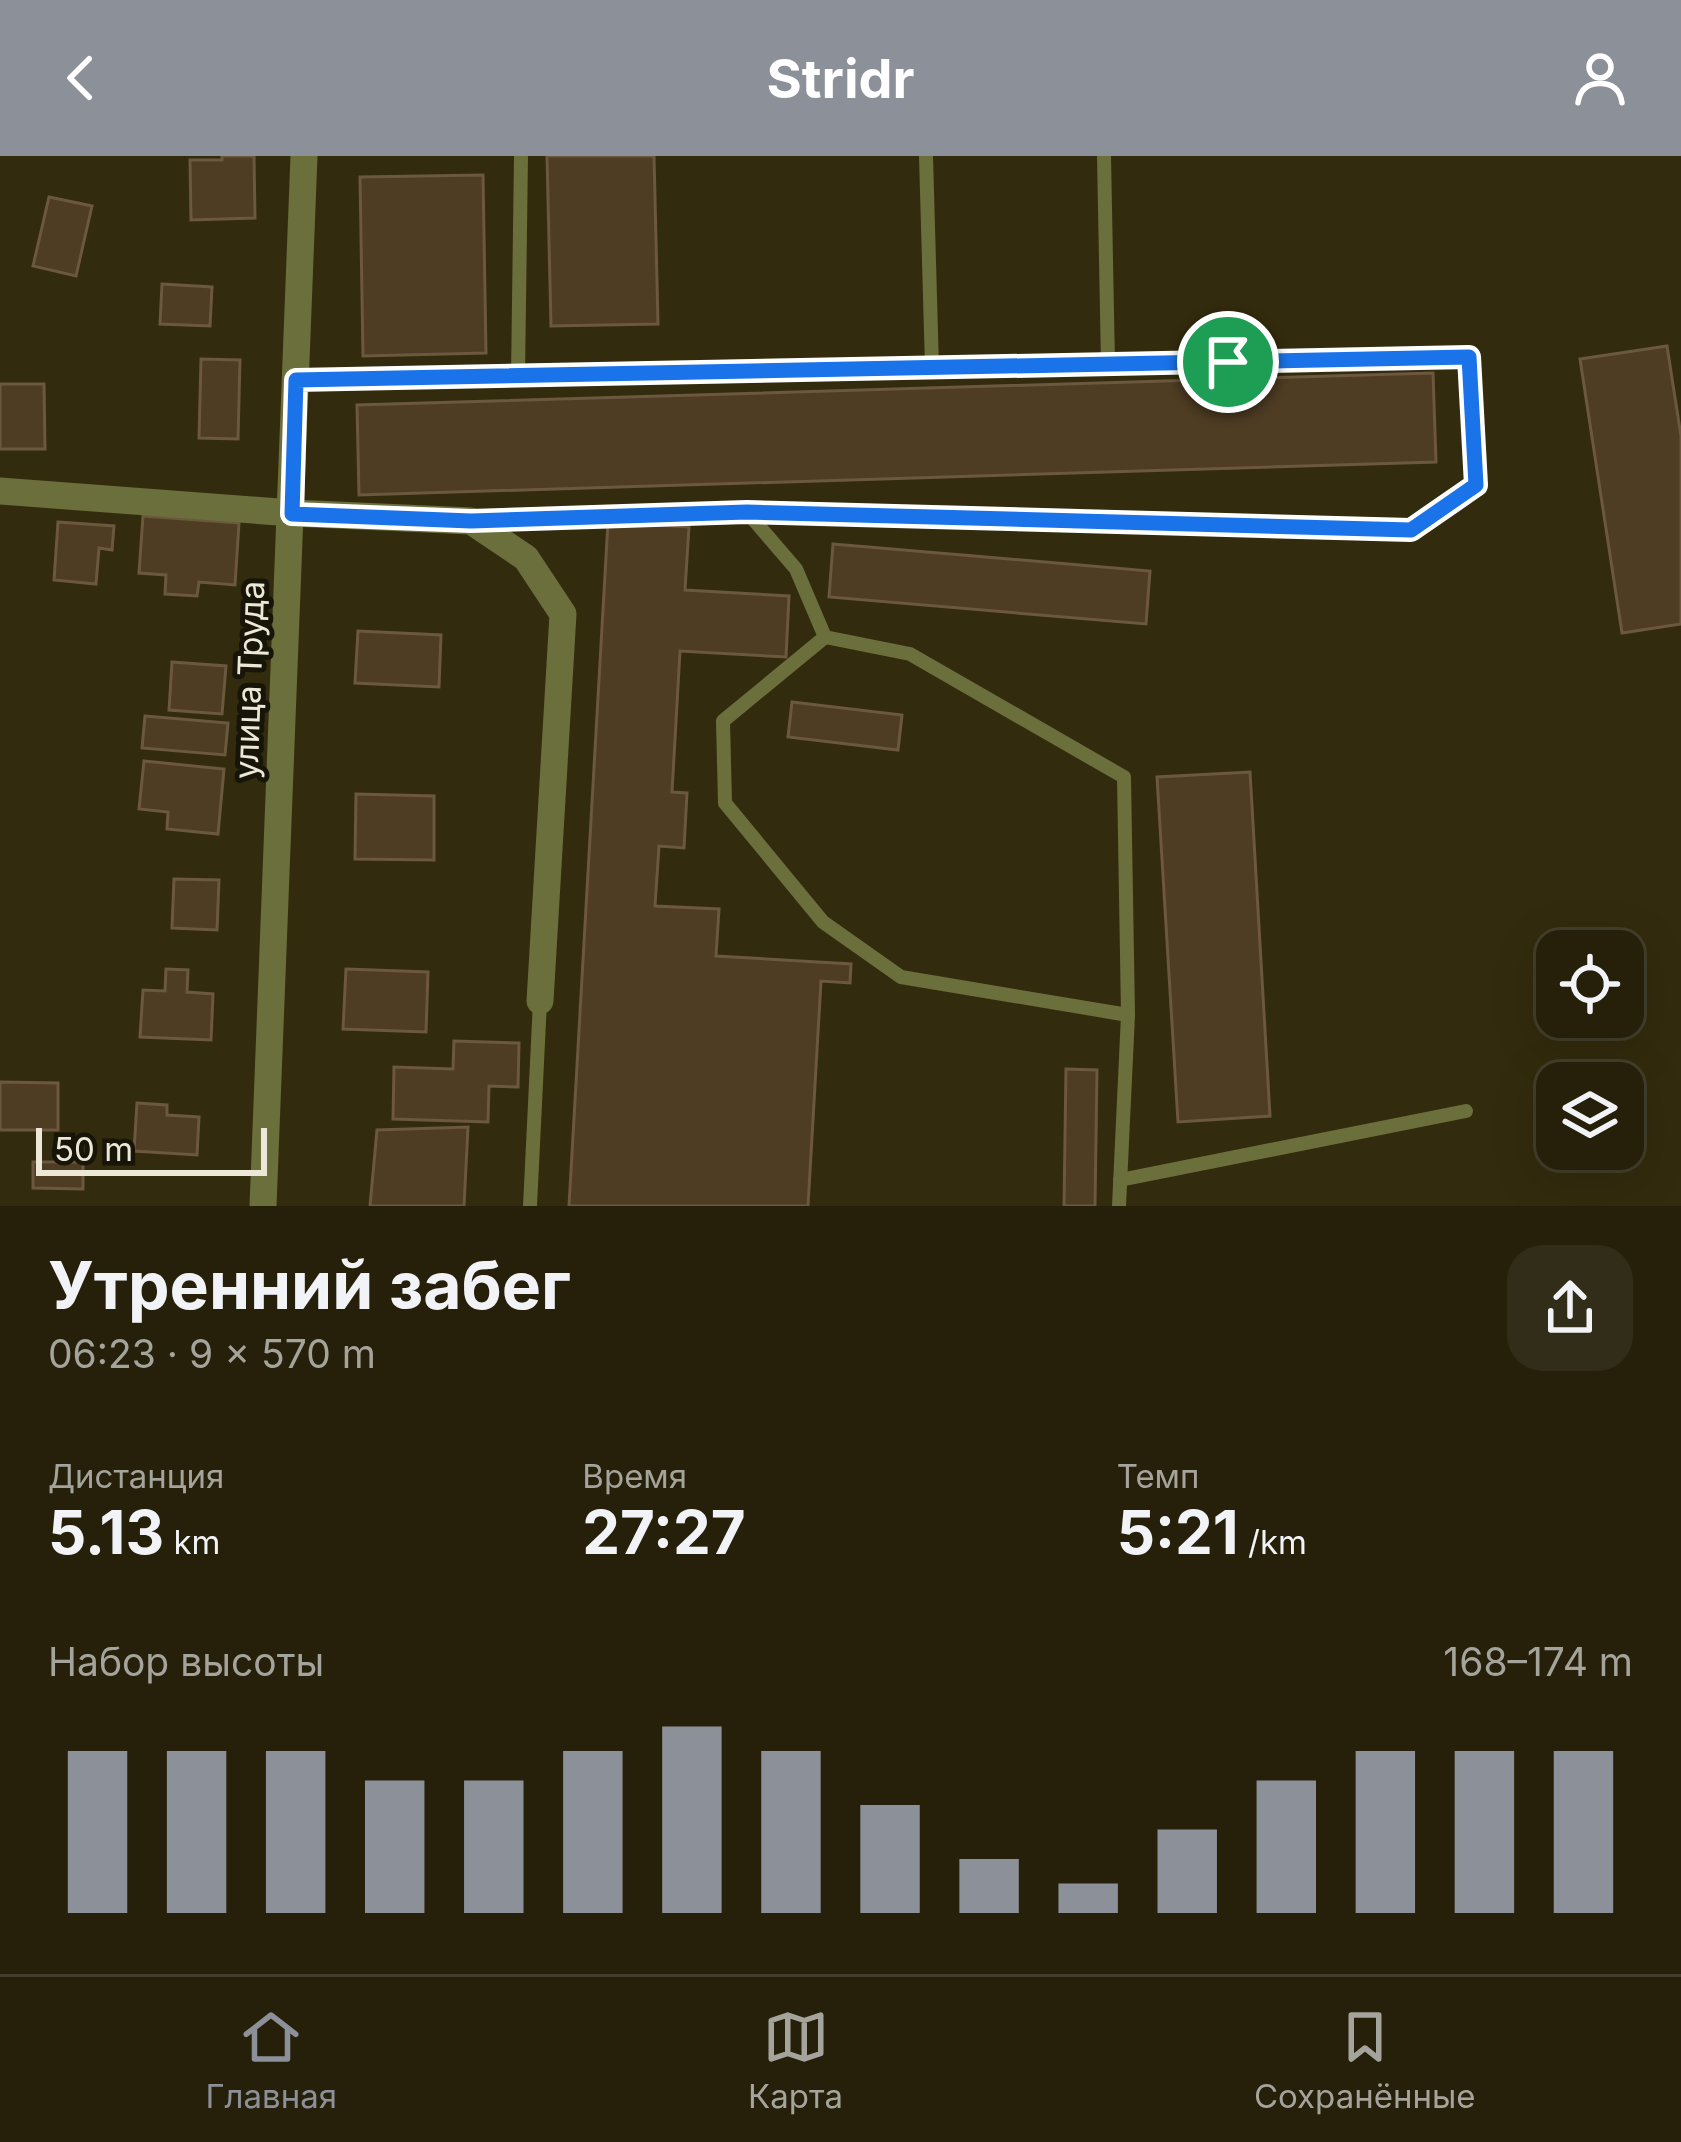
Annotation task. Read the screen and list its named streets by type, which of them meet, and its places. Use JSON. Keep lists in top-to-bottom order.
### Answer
{
  "streets": {
    "street": ["улица Труда"]
  },
  "scale_bar": "50 m",
  "page": {
    "header": "Stridr",
    "scale": "50 m",
    "heading": ["Утренний забег", "06:23 · 9 × 570 m"],
    "stats": [
      ["Дистанция", "5.13 km"],
      ["Время", "27:27"],
      ["Темп", "5:21 /km"]
    ],
    "chart": ["Набор высоты", "168–174 m"],
    "tabs": ["Главная", "Карта", "Сохранённые"]
  }
}
